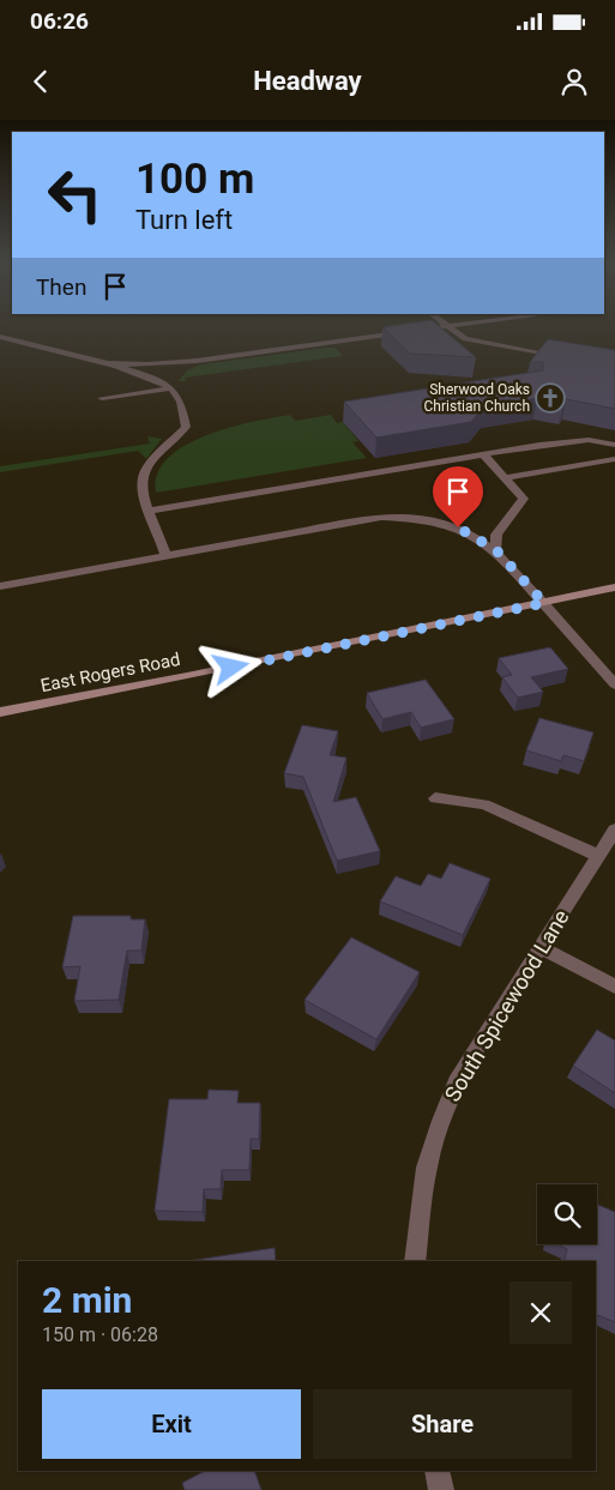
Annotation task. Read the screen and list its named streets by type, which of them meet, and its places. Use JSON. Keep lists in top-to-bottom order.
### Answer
{
  "streets": {
    "main road": ["East Rogers Road"],
    "street": ["South Spicewood Lane"]
  },
  "places": {
    "church": ["Sherwood Oaks Christian Church"]
  },
  "page": {
    "status": "06:26",
    "header": "Headway",
    "turn": ["100 m", "Turn left"],
    "then": "Then",
    "heading": ["2 min", "150 m · 06:28"],
    "buttons": ["Exit", "Share"]
  }
}
